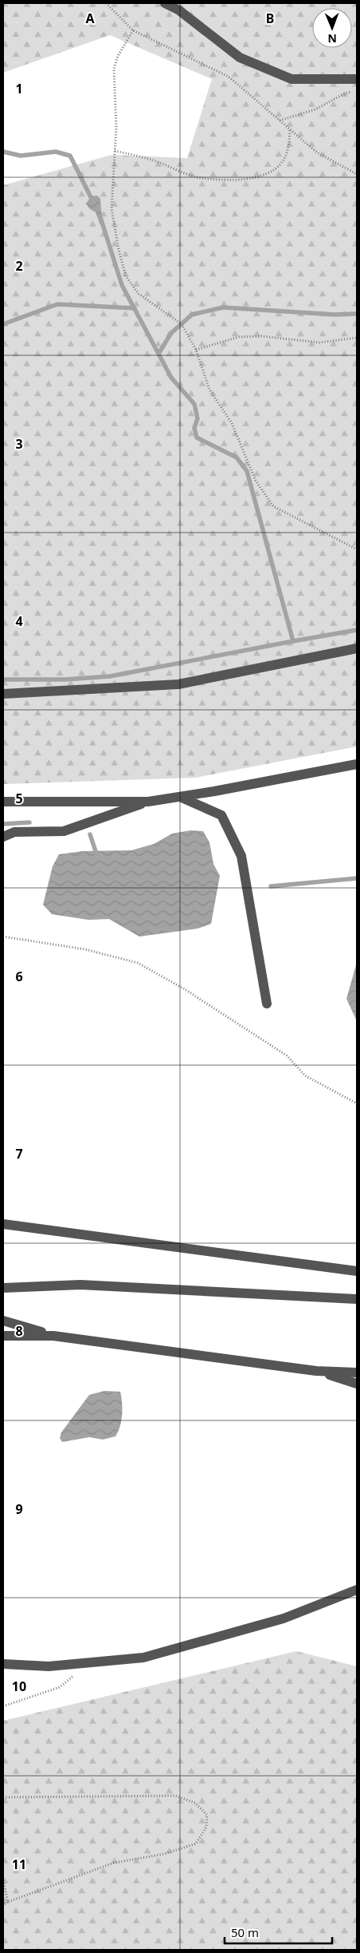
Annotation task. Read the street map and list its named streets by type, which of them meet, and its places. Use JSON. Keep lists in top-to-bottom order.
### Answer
{
  "scale_bar": "50 m",
  "north": "bottom",
  "grid": {
    "columns": ["A", "B"],
    "rows": [
      "1",
      "2",
      "3",
      "4",
      "5",
      "6",
      "7",
      "8",
      "9",
      "10",
      "11"
    ]
  }
}
